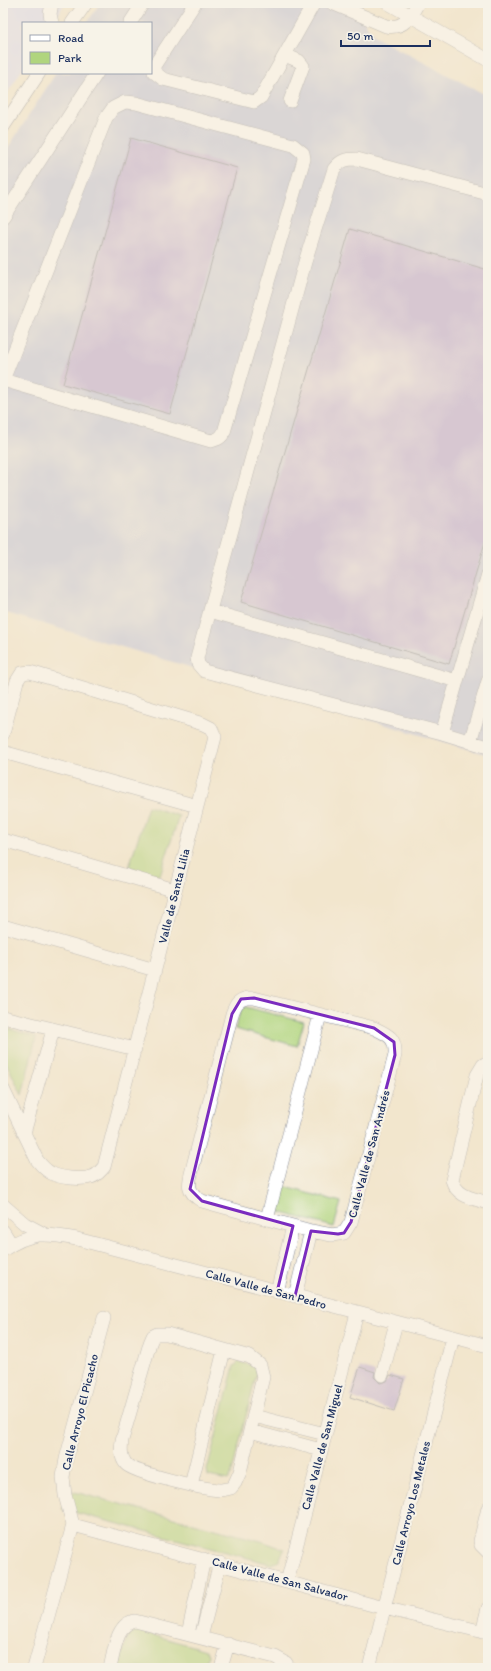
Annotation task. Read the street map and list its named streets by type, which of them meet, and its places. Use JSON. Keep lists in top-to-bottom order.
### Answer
{
  "streets": {
    "street": [
      "Valle de Santa Lilia",
      "Calle Valle de San Andrés",
      "Calle Valle de San Pedro",
      "Calle Arroyo El Picacho",
      "Calle Valle de San Miguel",
      "Calle Arroyo Los Metales",
      "Calle Valle de San Salvador"
    ]
  },
  "crossings": [
    ["Calle Valle de San Pedro", "Calle Valle de San Miguel"],
    ["Calle Valle de San Pedro", "Calle Arroyo Los Metales"],
    ["Calle Arroyo El Picacho", "Calle Valle de San Salvador"],
    ["Calle Valle de San Miguel", "Calle Valle de San Salvador"],
    ["Calle Arroyo Los Metales", "Calle Valle de San Salvador"]
  ],
  "legend": ["Road", "Park"],
  "scale_bar": "50 m"
}
